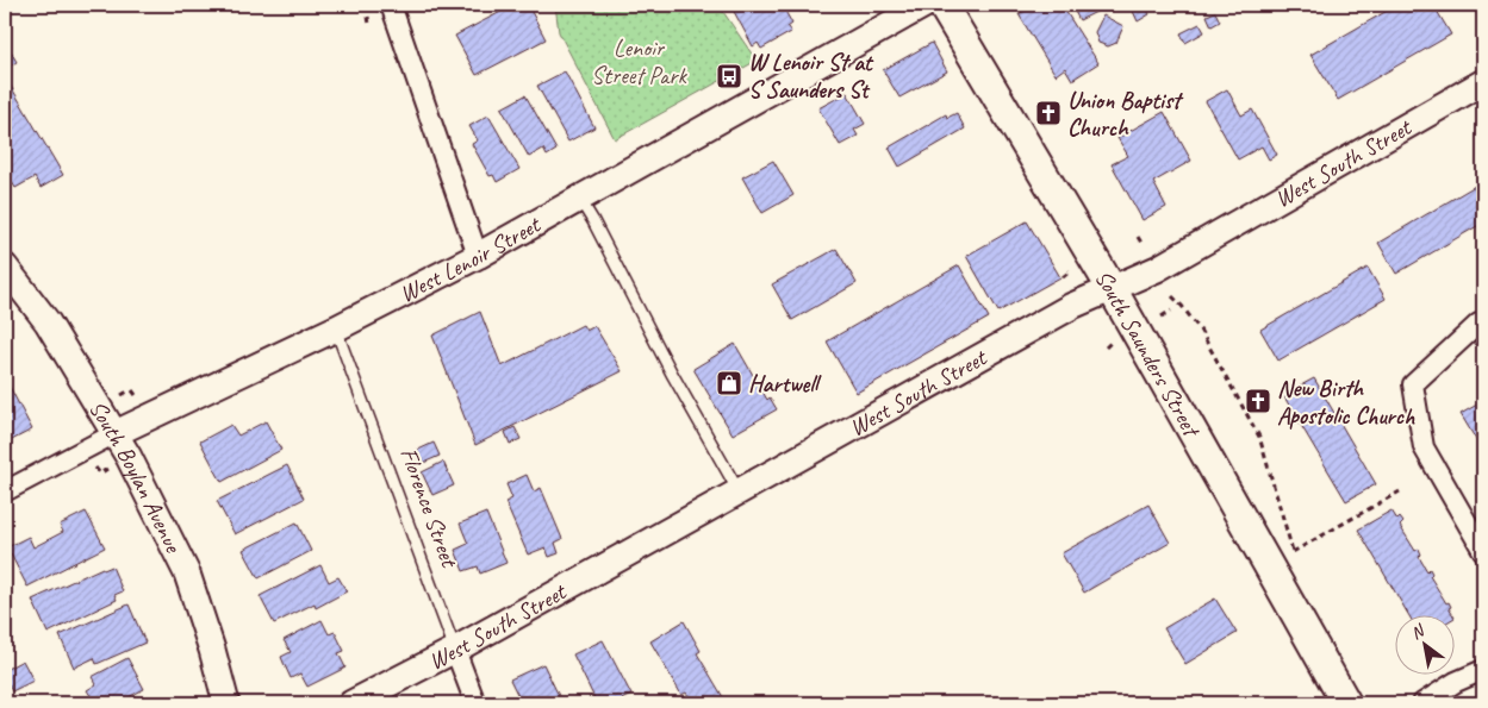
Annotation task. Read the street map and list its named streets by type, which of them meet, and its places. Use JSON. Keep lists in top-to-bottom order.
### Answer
{
  "streets": {
    "main road": ["South Saunders Street"],
    "street": [
      "West South Street",
      "West Lenoir Street",
      "South Boylan Avenue",
      "Florence Street"
    ]
  },
  "crossings": [
    ["West South Street", "South Saunders Street"],
    ["West South Street", "Florence Street"],
    ["West Lenoir Street", "South Boylan Avenue"],
    ["West Lenoir Street", "Florence Street"]
  ],
  "parks": ["Lenoir Street Park"],
  "places": {
    "bus stop": ["W Lenoir St at S Saunders St"],
    "church": ["Union Baptist Church", "New Birth Apostolic Church"],
    "shop": ["Hartwell"]
  },
  "north": "top left"
}
